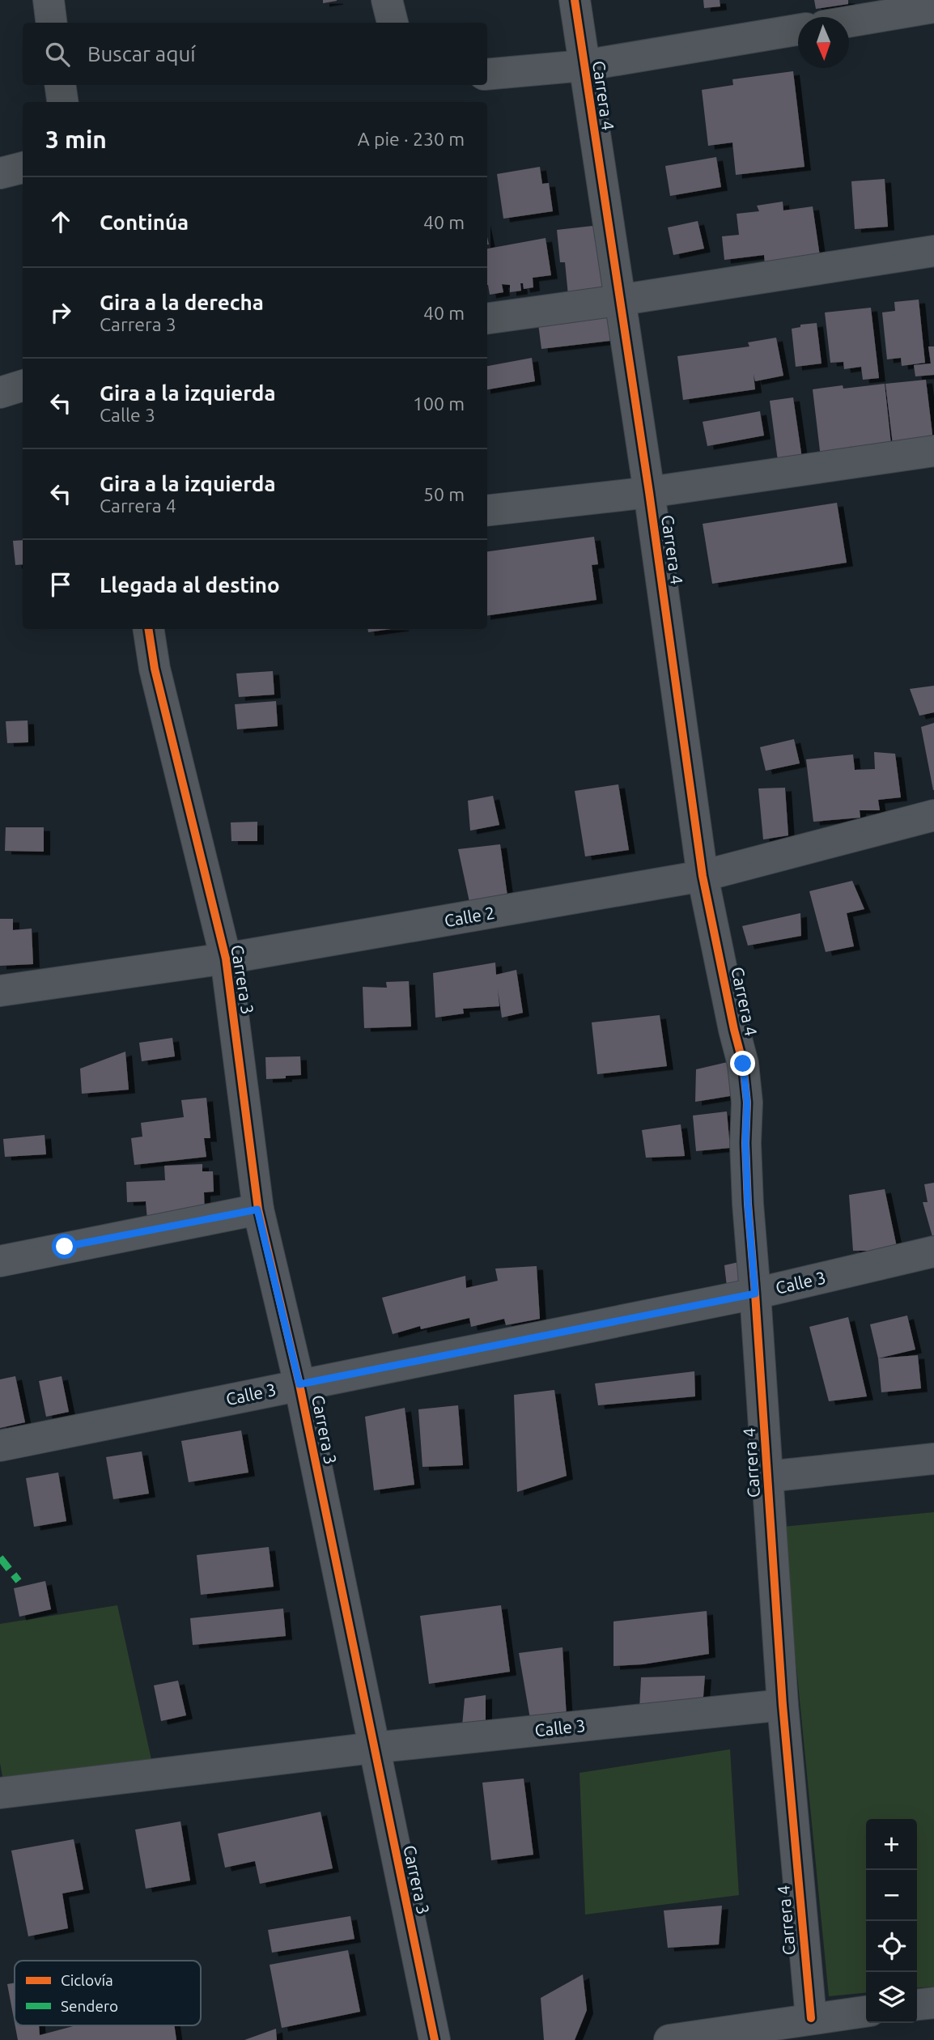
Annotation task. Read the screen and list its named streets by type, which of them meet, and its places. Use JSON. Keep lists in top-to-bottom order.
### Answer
{
  "streets": {
    "street": [
      "Carrera 4",
      "Calle 2",
      "Carrera 3",
      "Calle 3"
    ]
  },
  "crossings": [
    ["Carrera 4", "Calle 2"],
    ["Carrera 4", "Calle 3"],
    ["Calle 2", "Carrera 3"],
    ["Carrera 3", "Calle 3"]
  ],
  "legend": ["Ciclovía", "Sendero"],
  "north": "bottom",
  "page": {
    "search": "Buscar aquí",
    "heading": ["3 min", "A pie · 230 m"],
    "list": [
      ["Continúa", "40 m"],
      ["Gira a la derecha", "Carrera 3", "40 m"],
      ["Gira a la izquierda", "Calle 3", "100 m"],
      ["Gira a la izquierda", "Carrera 4", "50 m"],
      "Llegada al destino"
    ],
    "map_buttons": ["+", "−"]
  }
}
